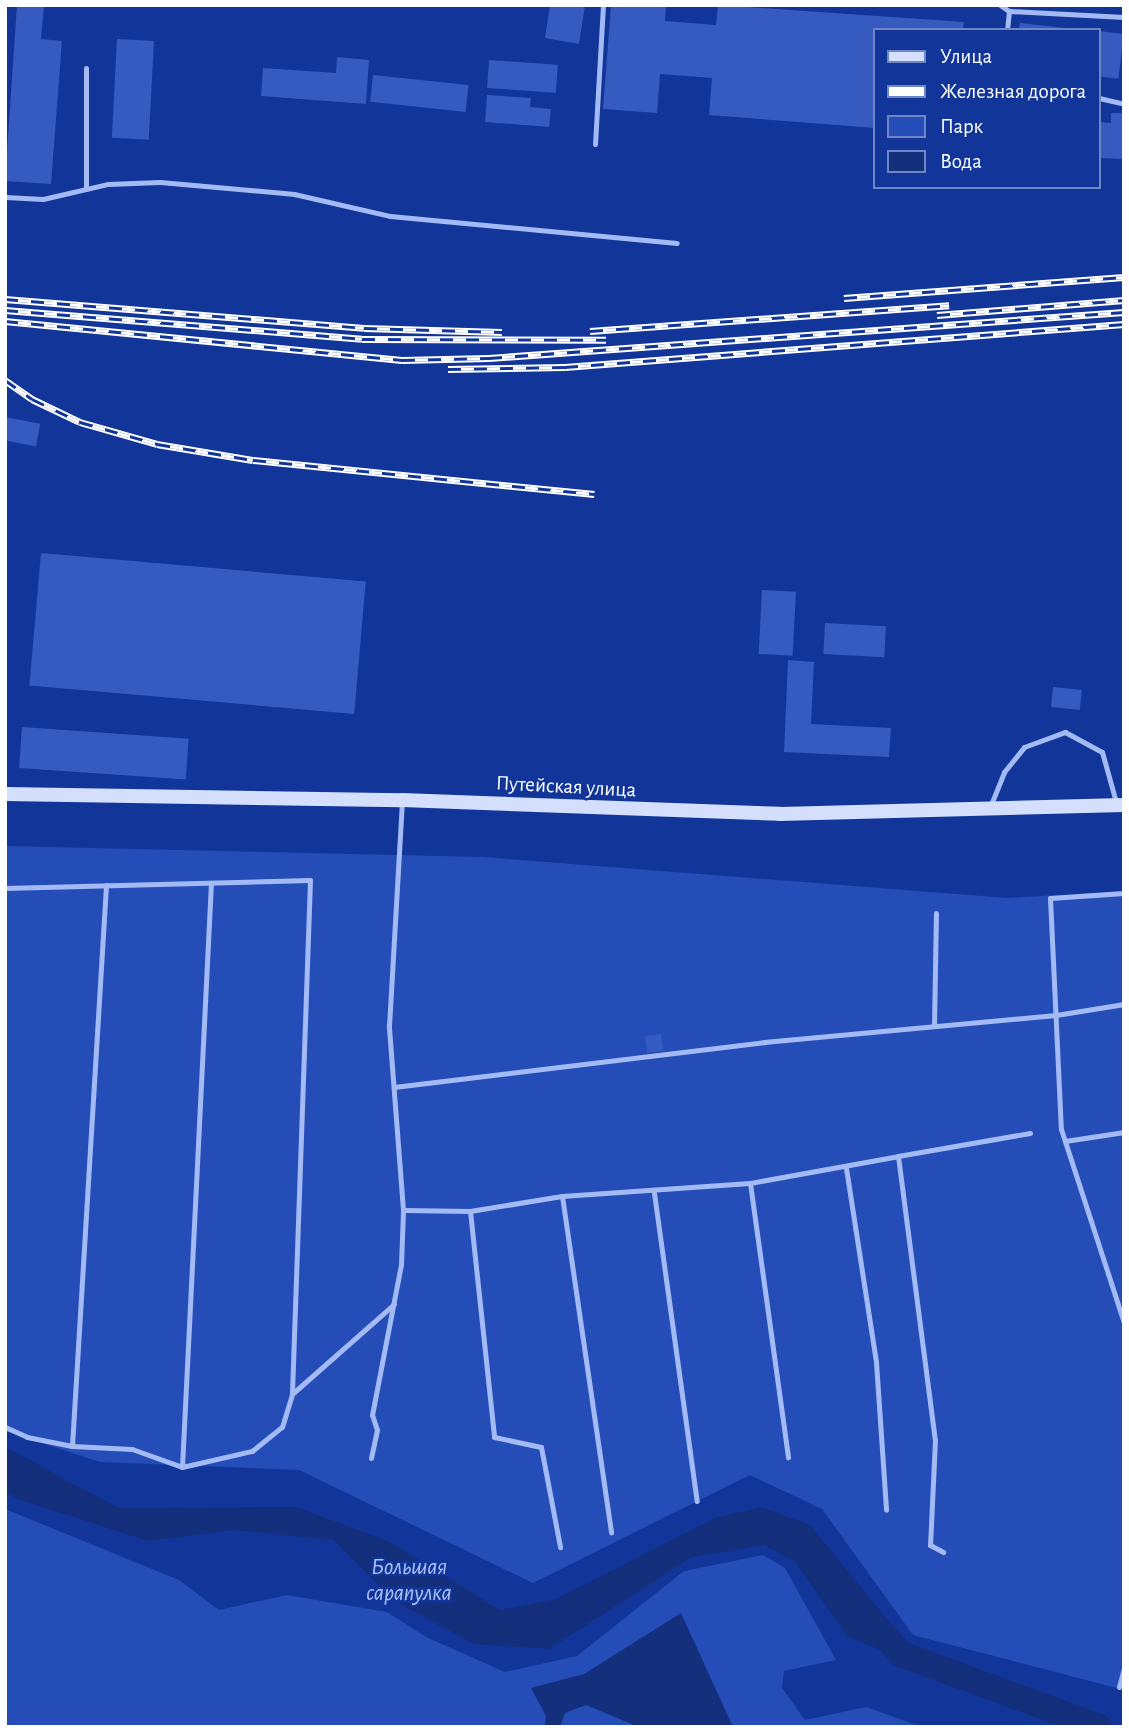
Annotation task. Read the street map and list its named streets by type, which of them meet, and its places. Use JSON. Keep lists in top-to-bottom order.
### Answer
{
  "streets": {
    "main road": ["Путейская улица"]
  },
  "water": ["Большая сарапулка"],
  "legend": [
    "Улица",
    "Железная дорога",
    "Парк",
    "Вода"
  ]
}
